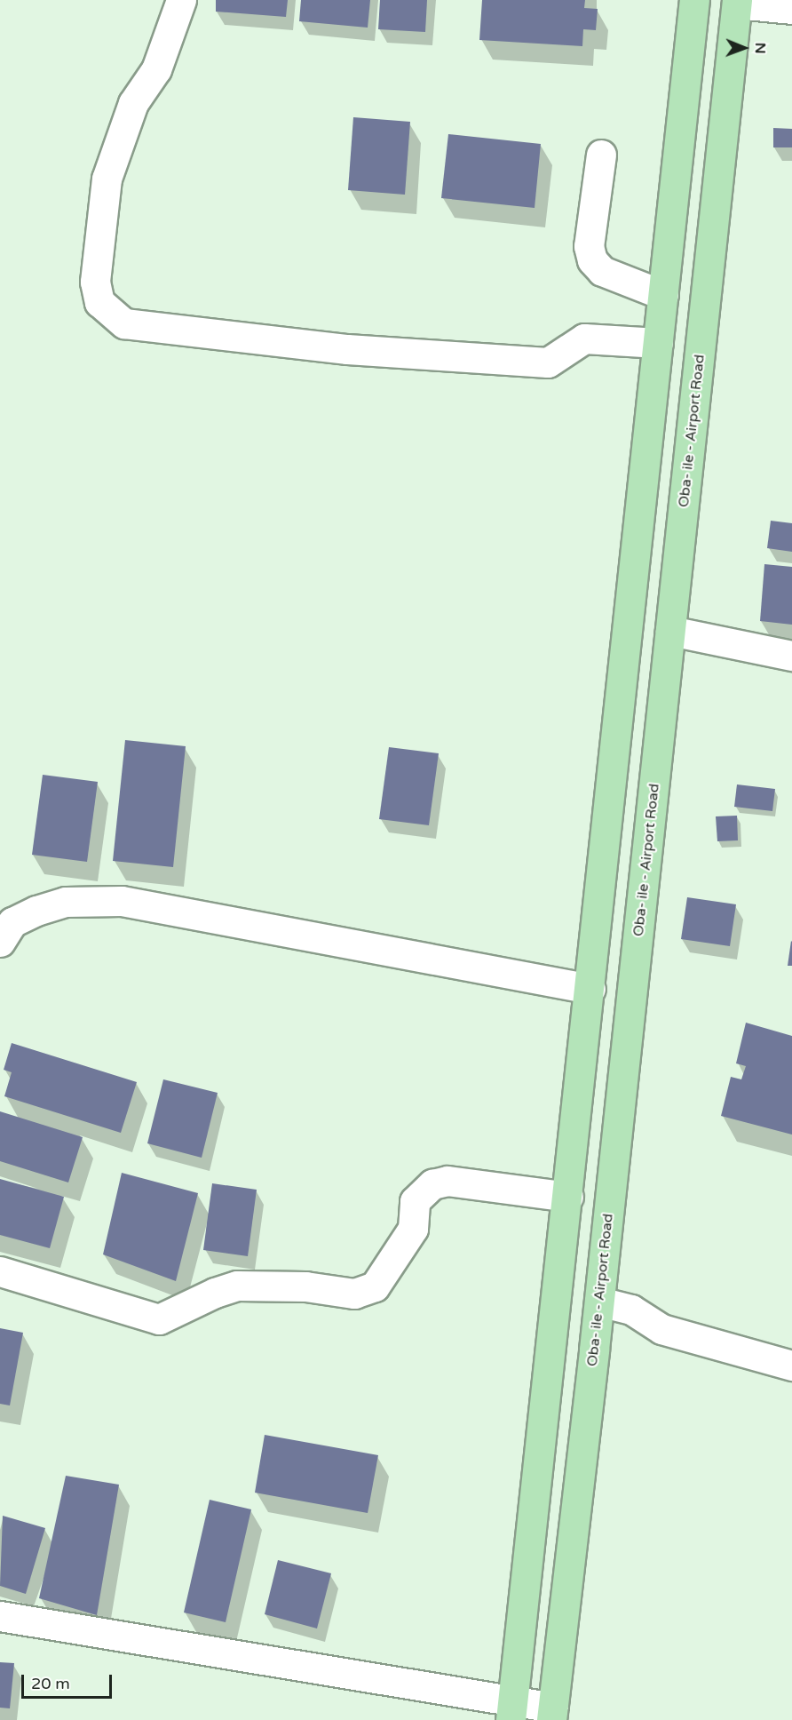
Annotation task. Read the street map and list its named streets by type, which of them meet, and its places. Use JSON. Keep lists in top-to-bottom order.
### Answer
{
  "streets": {
    "main road": ["Oba- ile - Airport Road"]
  },
  "scale_bar": "20 m",
  "north": "right"
}
